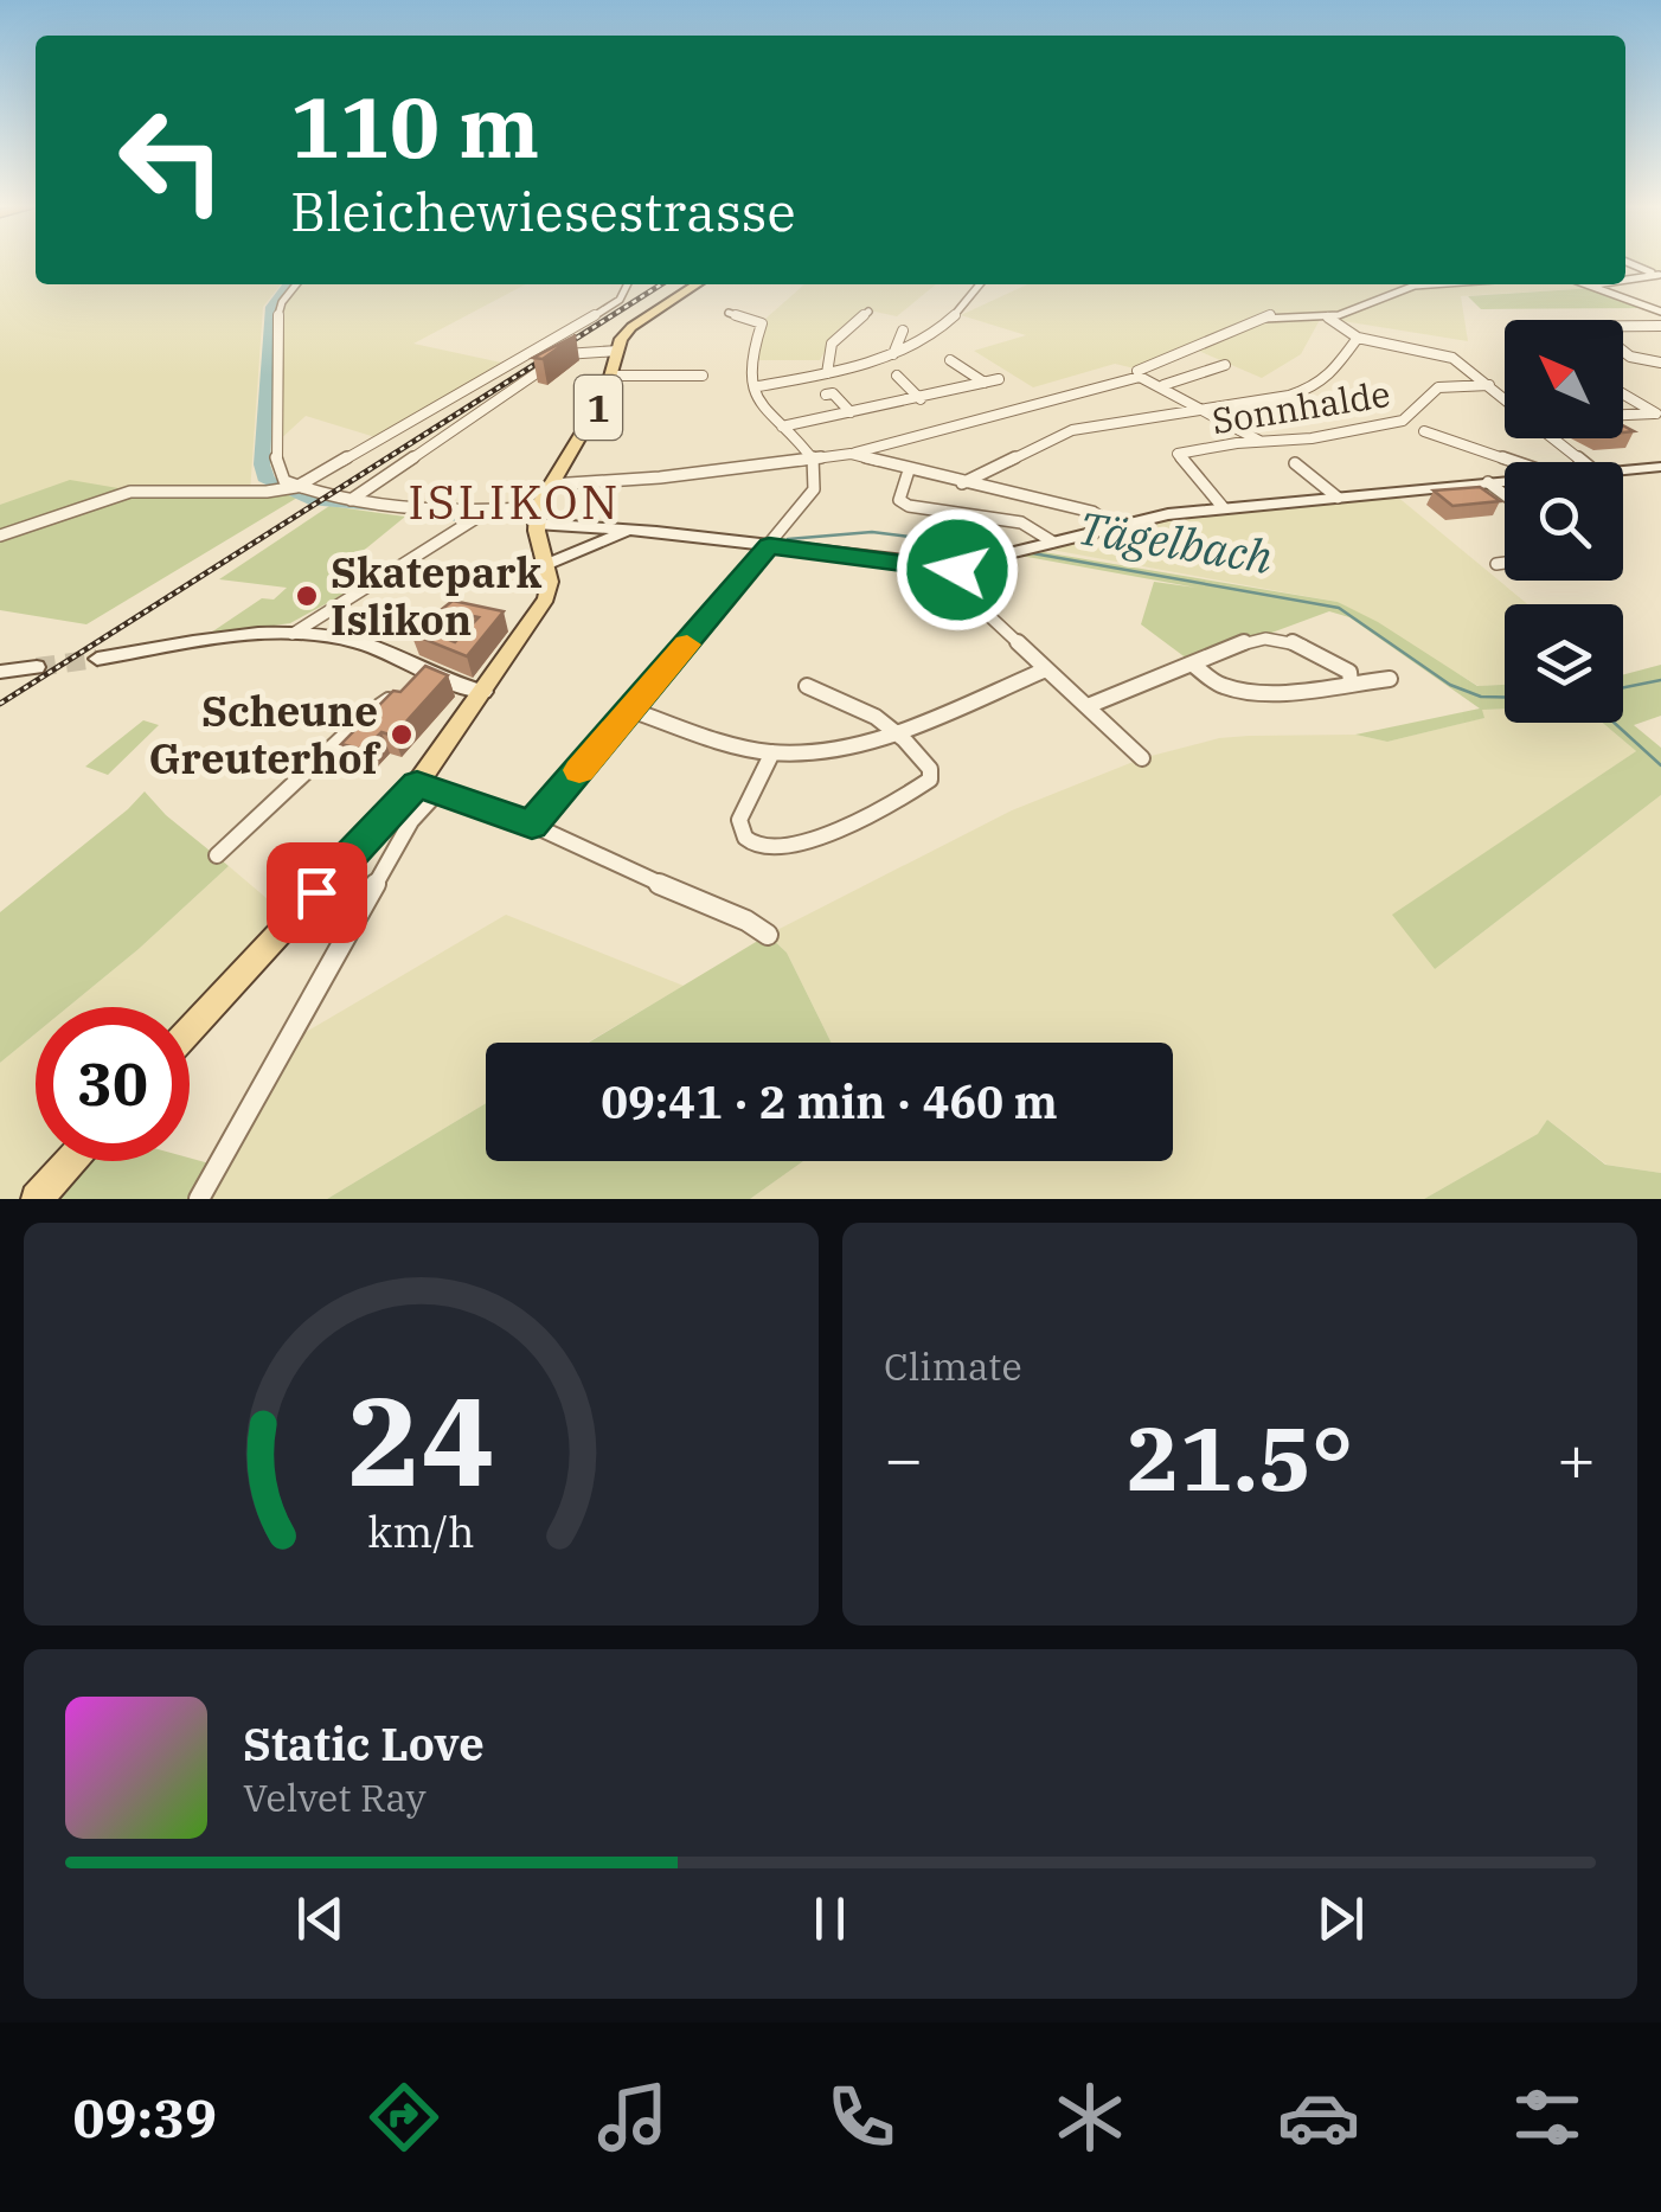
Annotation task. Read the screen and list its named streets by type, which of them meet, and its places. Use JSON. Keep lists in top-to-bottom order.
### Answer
{
  "streets": {
    "main road": ["1"],
    "street": ["Sonnhalde"]
  },
  "districts": ["ISLIKON"],
  "water": ["Tägelbach"],
  "places": ["Skatepark Islikon", "Scheune Greuterhof"],
  "north": "top left",
  "page": {
    "turn": ["110 m", "Bleichewiesestrasse"],
    "limit": "30",
    "trip": "09:41 · 2 min · 460 m",
    "tile": "Climate",
    "heat": ["−", "21.5°", "+"],
    "song": ["Static Love", "Velvet Ray"],
    "tabs": "09:39",
    "gauge": ["24", "km/h"]
  }
}
